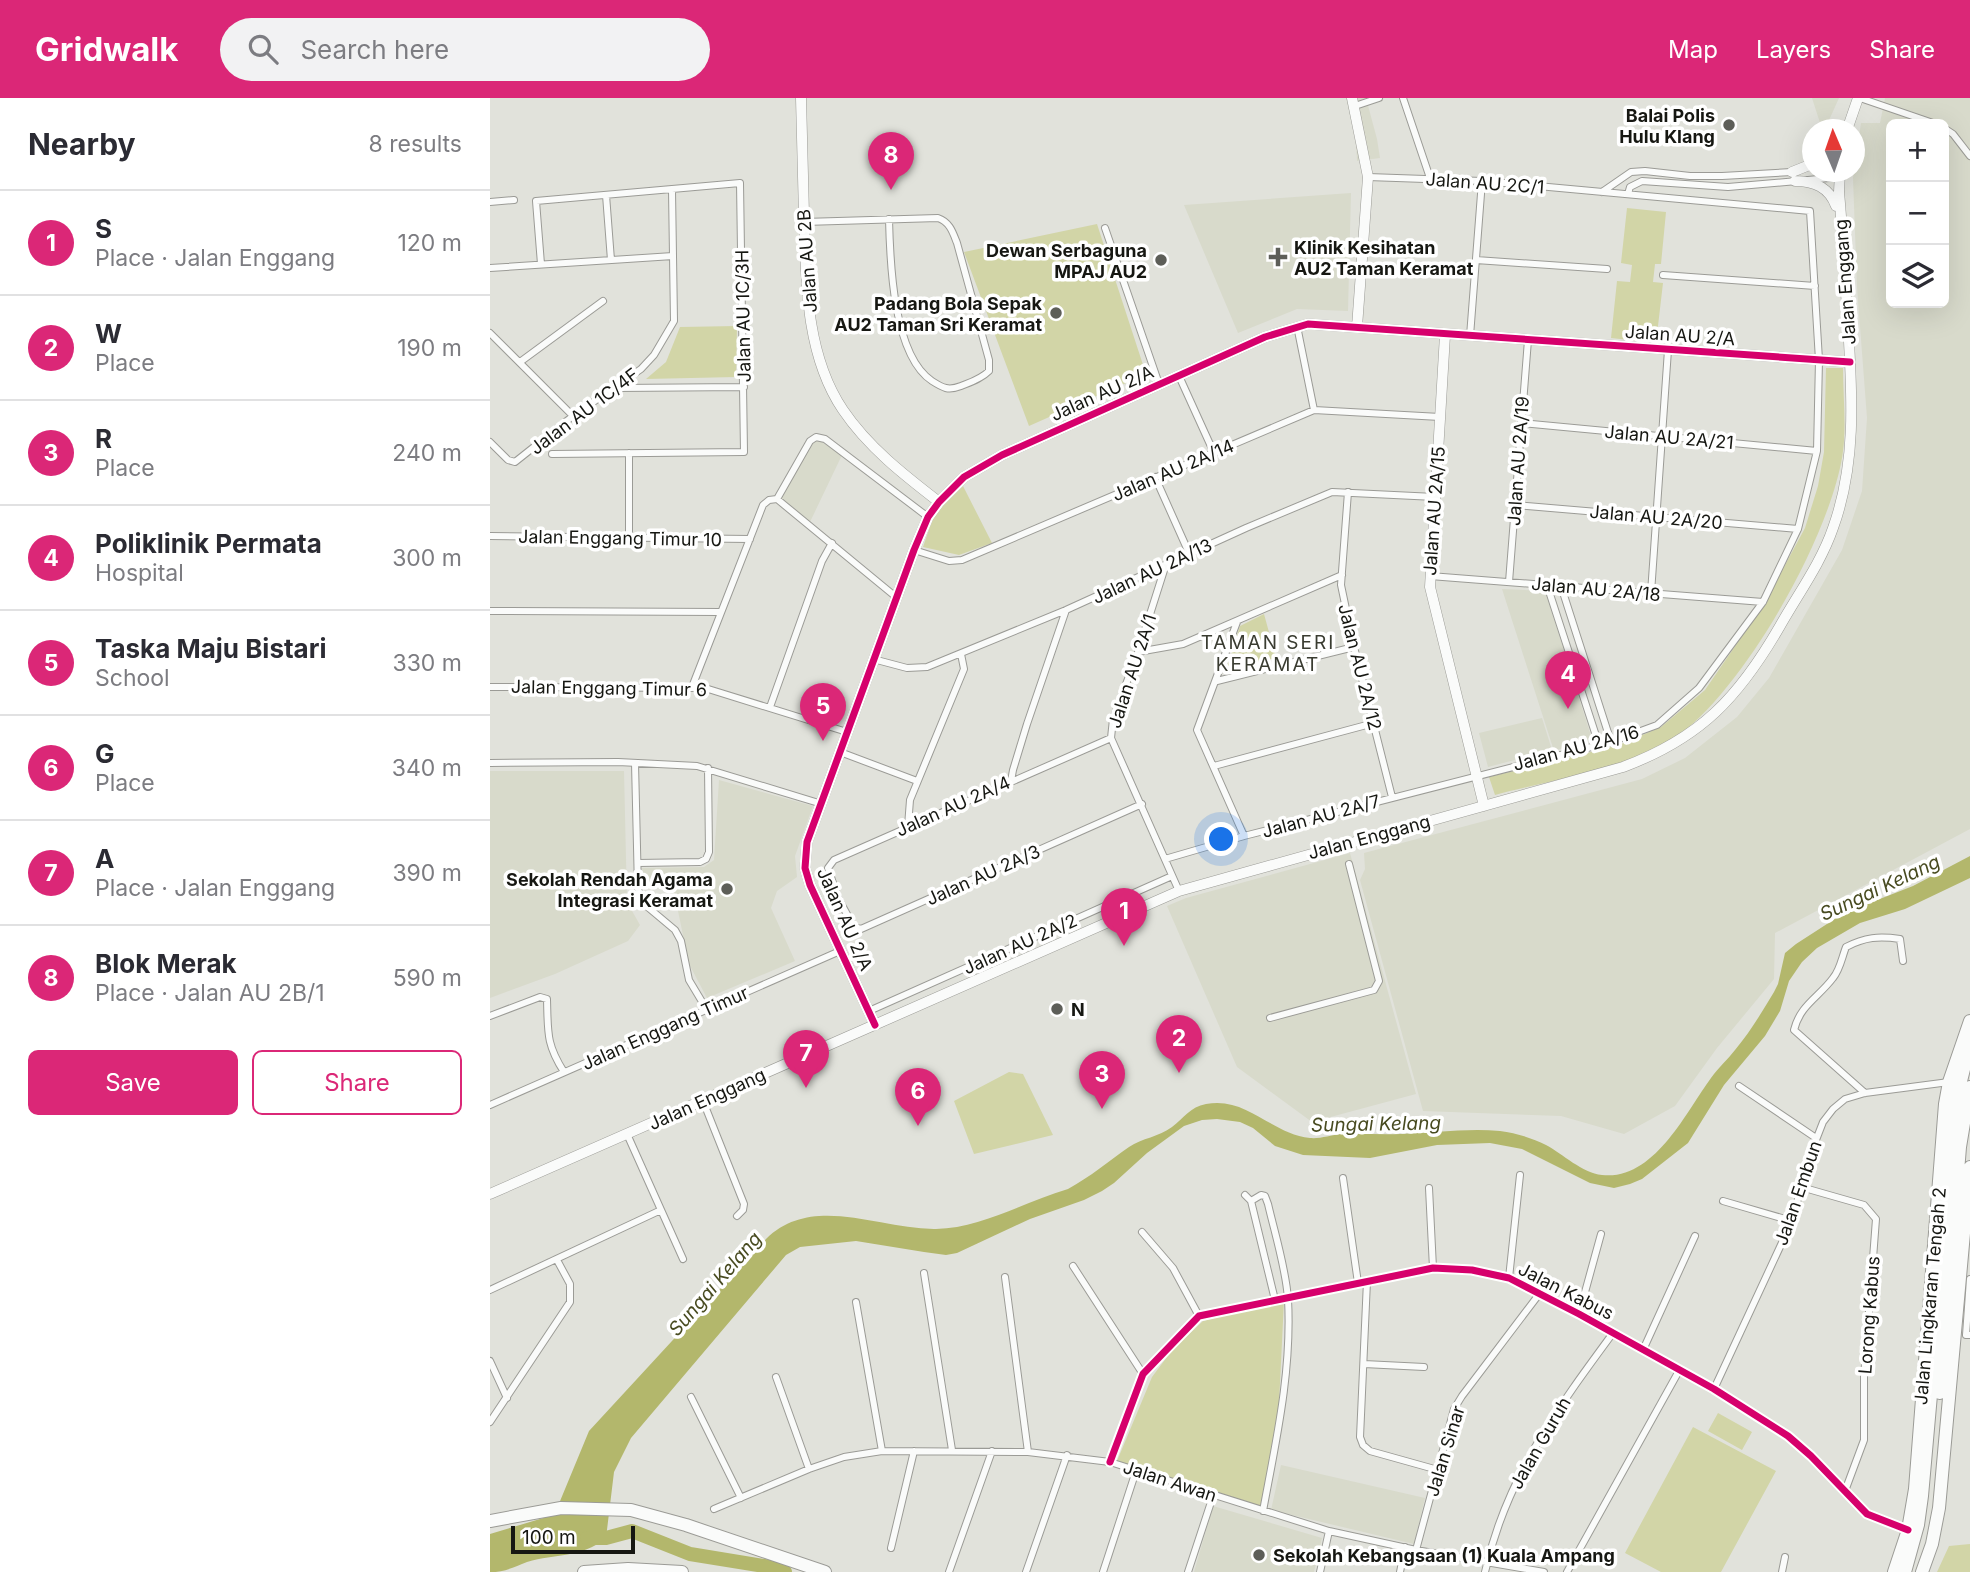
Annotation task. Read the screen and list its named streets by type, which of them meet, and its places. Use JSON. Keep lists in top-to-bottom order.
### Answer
{
  "streets": {
    "highway": ["Jalan Lingkaran Tengah 2"],
    "street": [
      "Jalan AU 2C/1",
      "Jalan AU 2B",
      "Jalan Enggang",
      "Jalan AU 1C/3H",
      "Jalan AU 2/A",
      "Jalan AU 1C/4F",
      "Jalan AU 2A/21",
      "Jalan AU 2A/19",
      "Jalan AU 2A/14",
      "Jalan AU 2A/15",
      "Jalan AU 2A/20",
      "Jalan Enggang Timur 10",
      "Jalan AU 2A/13",
      "Jalan AU 2A/18",
      "Jalan AU 2A/12",
      "Jalan AU 2A/1",
      "Jalan Enggang Timur 6",
      "Jalan AU 2A/16",
      "Jalan AU 2A/4",
      "Jalan AU 2A/7",
      "Jalan AU 2A/3",
      "Jalan AU 2A/2",
      "Jalan Enggang Timur",
      "Jalan Embun",
      "Jalan Kabus",
      "Lorong Kabus",
      "Jalan Guruh",
      "Jalan Sinar",
      "Jalan Awan"
    ]
  },
  "crossings": [
    ["Jalan AU 2C/1", "Jalan AU 2A/16"],
    ["Jalan AU 2B", "Jalan AU 2/A"],
    ["Jalan Enggang", "Jalan AU 2/A"],
    ["Jalan Enggang", "Jalan AU 2A/15"],
    ["Jalan Enggang", "Jalan AU 2A/1"],
    ["Jalan AU 1C/3H", "Jalan AU 1C/4F"],
    ["Jalan AU 2/A", "Jalan AU 2A/19"],
    ["Jalan AU 2/A", "Jalan AU 2A/14"],
    ["Jalan AU 2/A", "Jalan AU 2A/15"],
    ["Jalan AU 2/A", "Jalan AU 2A/13"],
    ["Jalan AU 2/A", "Jalan Enggang Timur 6"],
    ["Jalan AU 2/A", "Jalan AU 2A/16"],
    ["Jalan AU 2/A", "Jalan AU 2A/2"],
    ["Jalan AU 2/A", "Jalan Enggang Timur"],
    ["Jalan AU 2A/21", "Jalan AU 2A/19"],
    ["Jalan AU 2A/21", "Jalan AU 2A/16"],
    ["Jalan AU 2A/19", "Jalan AU 2A/20"],
    ["Jalan AU 2A/19", "Jalan AU 2A/18"],
    ["Jalan AU 2A/14", "Jalan AU 2A/15"],
    ["Jalan AU 2A/15", "Jalan AU 2A/13"],
    ["Jalan AU 2A/15", "Jalan AU 2A/18"],
    ["Jalan AU 2A/15", "Jalan AU 2A/16"],
    ["Jalan AU 2A/15", "Jalan AU 2A/7"],
    ["Jalan AU 2A/20", "Jalan AU 2A/16"],
    ["Jalan AU 2A/13", "Jalan AU 2A/12"],
    ["Jalan AU 2A/13", "Jalan AU 2A/1"],
    ["Jalan AU 2A/18", "Jalan AU 2A/16"],
    ["Jalan AU 2A/12", "Jalan AU 2A/7"],
    ["Jalan AU 2A/1", "Jalan AU 2A/4"],
    ["Jalan AU 2A/1", "Jalan AU 2A/7"],
    ["Jalan AU 2A/1", "Jalan AU 2A/3"],
    ["Jalan AU 2A/1", "Jalan AU 2A/2"],
    ["Jalan AU 2A/16", "Jalan AU 2A/7"],
    ["Jalan AU 2A/4", "Jalan AU 2A/3"],
    ["Jalan Embun", "Jalan Kabus"],
    ["Jalan Embun", "Jalan Lingkaran Tengah 2"],
    ["Jalan Embun", "Lorong Kabus"],
    ["Jalan Kabus", "Jalan Lingkaran Tengah 2"],
    ["Jalan Kabus", "Lorong Kabus"],
    ["Jalan Kabus", "Jalan Guruh"],
    ["Jalan Kabus", "Jalan Sinar"],
    ["Jalan Guruh", "Jalan Awan"],
    ["Jalan Sinar", "Jalan Awan"]
  ],
  "districts": ["TAMAN SERI KERAMAT"],
  "water": ["Sungai Kelang"],
  "places": {
    "other": [
      "Balai Polis Hulu Klang",
      "Dewan Serbaguna MPAJ AU2",
      "Padang Bola Sepak AU2 Taman Sri Keramat",
      "Sekolah Rendah Agama Integrasi Keramat",
      "N",
      "Sekolah Kebangsaan (1) Kuala Ampang"
    ],
    "health": ["Klinik Kesihatan AU2 Taman Keramat"]
  },
  "scale_bar": "100 m",
  "north": "top",
  "page": {
    "header": "Gridwalk",
    "search": "Search here",
    "nav": ["Map", "Layers", "Share"],
    "heading": ["Nearby", "8 results"],
    "map_buttons": ["+", "−"],
    "pins": [
      "8",
      "4",
      "5",
      "1",
      "2",
      "7",
      "3",
      "6"
    ],
    "list": [
      {
        "mark": "1",
        "name": "S",
        "note": "Place · Jalan Enggang",
        "value": "120 m"
      },
      {
        "mark": "2",
        "name": "W",
        "note": "Place",
        "value": "190 m"
      },
      {
        "mark": "3",
        "name": "R",
        "note": "Place",
        "value": "240 m"
      },
      {
        "mark": "4",
        "name": "Poliklinik Permata",
        "note": "Hospital",
        "value": "300 m"
      },
      {
        "mark": "5",
        "name": "Taska Maju Bistari",
        "note": "School",
        "value": "330 m"
      },
      {
        "mark": "6",
        "name": "G",
        "note": "Place",
        "value": "340 m"
      },
      {
        "mark": "7",
        "name": "A",
        "note": "Place · Jalan Enggang",
        "value": "390 m"
      },
      {
        "mark": "8",
        "name": "Blok Merak",
        "note": "Place · Jalan AU 2B/1",
        "value": "590 m"
      }
    ],
    "buttons": ["Save", "Share"],
    "scale": "100 m"
  }
}
